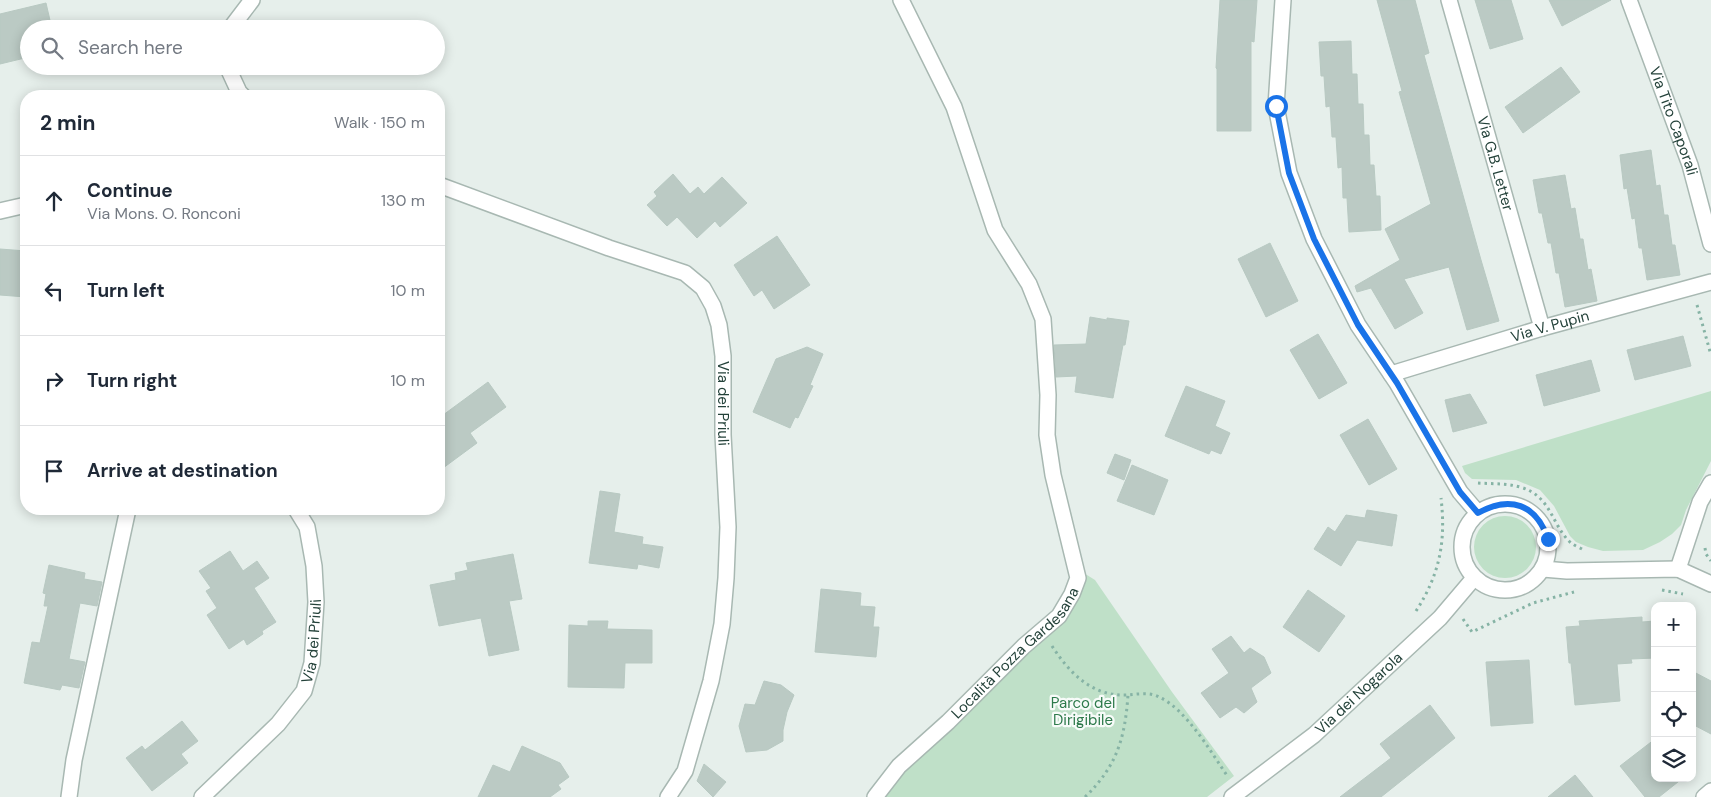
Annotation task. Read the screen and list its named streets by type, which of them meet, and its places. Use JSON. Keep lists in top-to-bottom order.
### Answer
{
  "streets": {
    "street": [
      "Via Tito Caporali",
      "Via G.B. Letter",
      "Via V. Pupin",
      "Via dei Priuli",
      "Località Pozza Gardesana",
      "Via dei Nogarola"
    ]
  },
  "crossings": [
    ["Via G.B. Letter", "Via V. Pupin"]
  ],
  "parks": ["Parco del Dirigibile"],
  "page": {
    "search": "Search here",
    "heading": ["2 min", "Walk · 150 m"],
    "list": [
      ["Continue", "Via Mons. O. Ronconi", "130 m"],
      ["Turn left", "10 m"],
      ["Turn right", "10 m"],
      "Arrive at destination"
    ],
    "map_buttons": ["+", "−"]
  }
}
